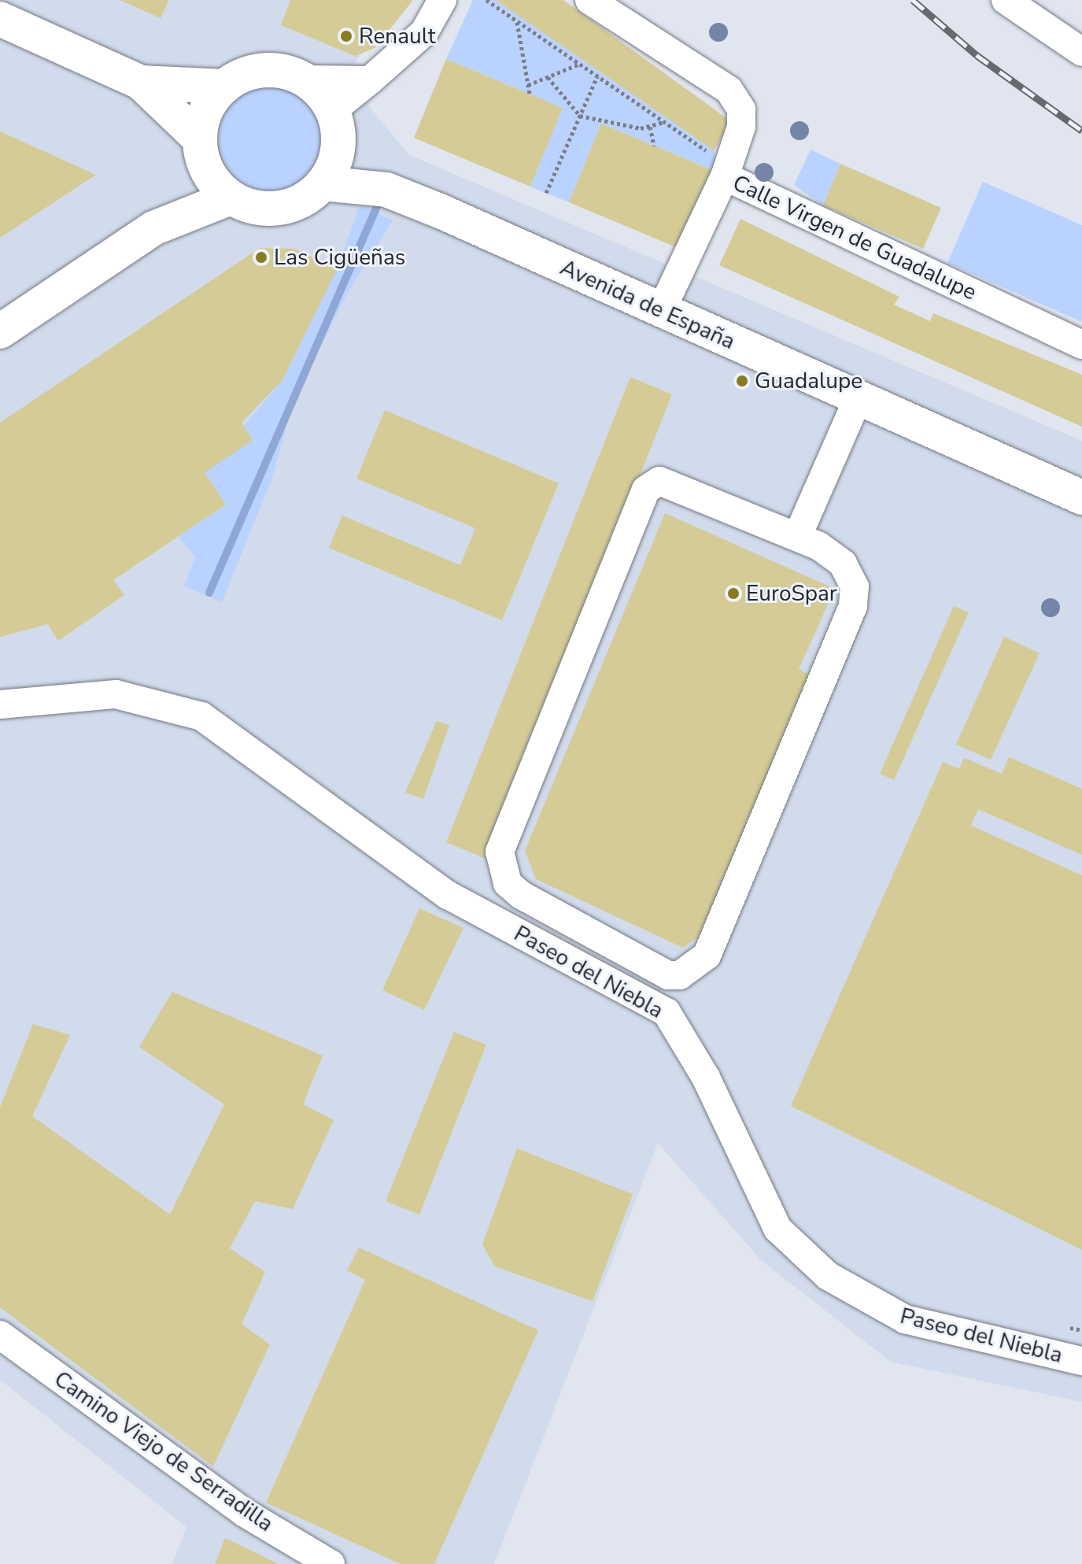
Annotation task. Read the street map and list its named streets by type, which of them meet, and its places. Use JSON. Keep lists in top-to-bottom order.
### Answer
{
  "streets": {
    "main road": ["Avenida de España"],
    "street": ["Calle Virgen de Guadalupe", "Paseo del Niebla", "Camino Viejo de Serradilla"]
  },
  "places": [
    "Renault",
    "Las Cigüeñas",
    "Guadalupe",
    "EuroSpar"
  ]
}
